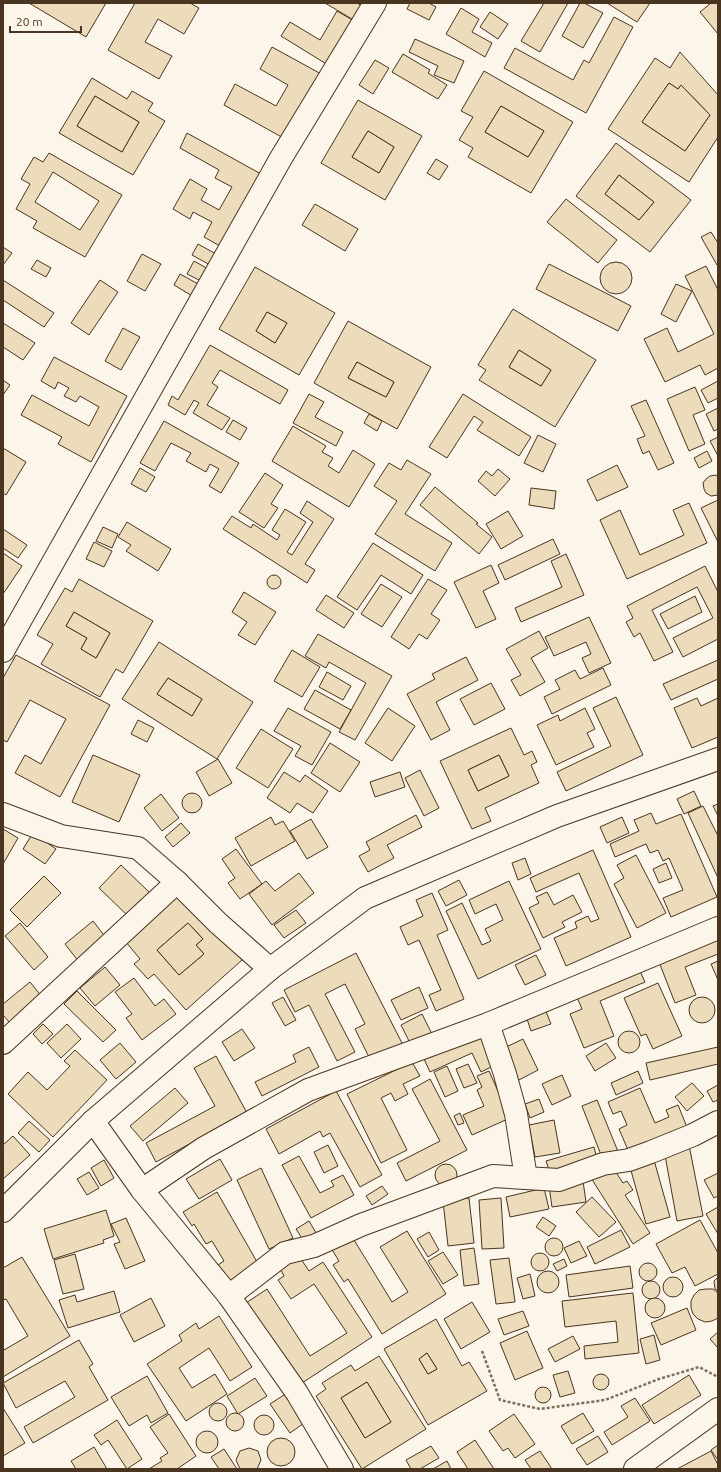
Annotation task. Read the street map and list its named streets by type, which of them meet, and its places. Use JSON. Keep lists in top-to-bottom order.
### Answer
{
  "scale_bar": "20 m"
}
